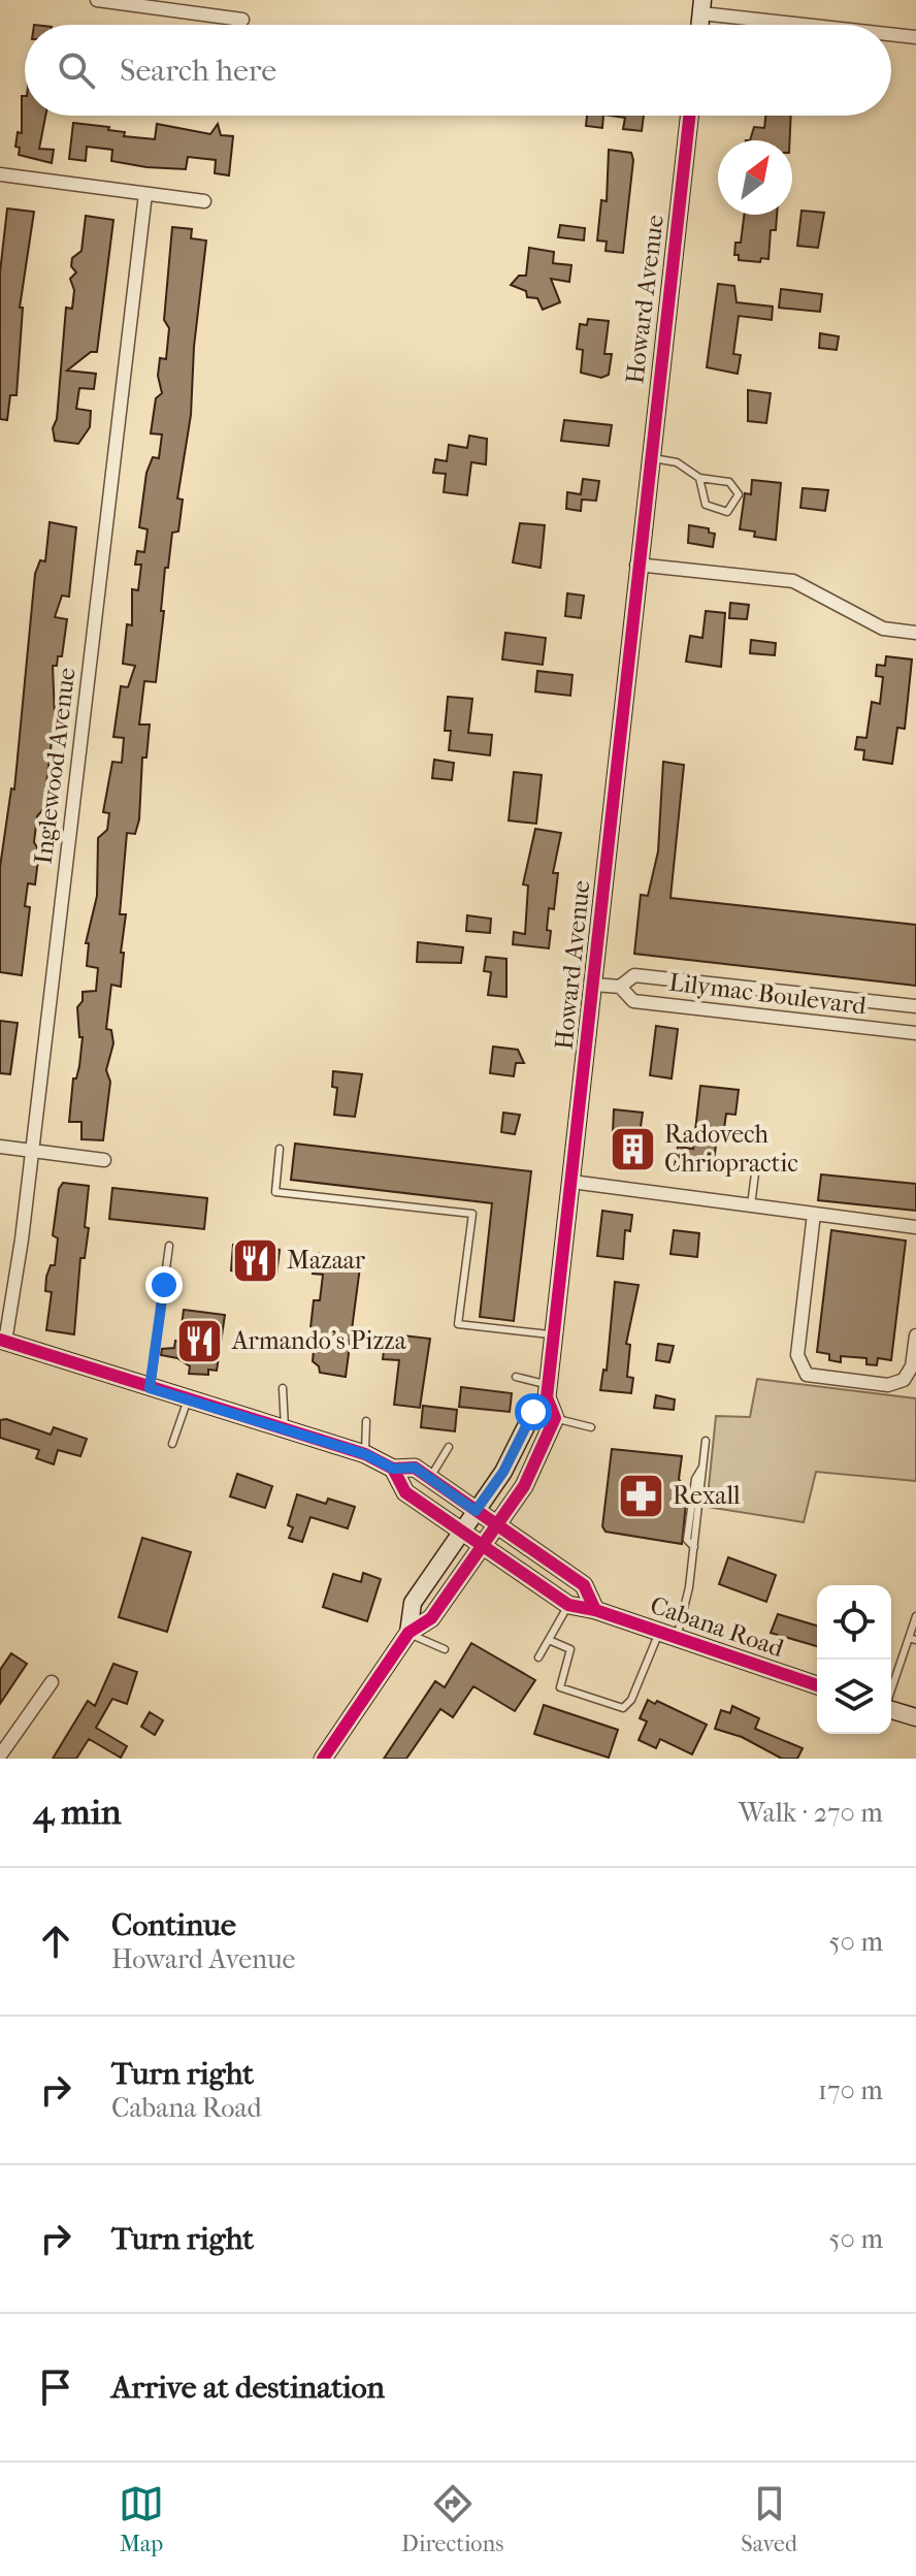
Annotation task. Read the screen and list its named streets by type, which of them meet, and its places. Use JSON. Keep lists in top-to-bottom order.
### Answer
{
  "streets": {
    "street": [
      "Howard Avenue",
      "Inglewood Avenue",
      "Lilymac Boulevard",
      "Cabana Road"
    ]
  },
  "crossings": [
    ["Howard Avenue", "Lilymac Boulevard"],
    ["Howard Avenue", "Cabana Road"],
    ["Inglewood Avenue", "Cabana Road"]
  ],
  "places": {
    "building": ["Radovech Chriopractic"],
    "restaurant": ["Mazaar", "Armando's Pizza"],
    "pharmacy": ["Rexall"]
  },
  "north": "top right",
  "page": {
    "search": "Search here",
    "heading": ["4 min", "Walk · 270 m"],
    "list": [
      ["Continue", "Howard Avenue", "50 m"],
      ["Turn right", "Cabana Road", "170 m"],
      ["Turn right", "50 m"],
      "Arrive at destination"
    ],
    "nav": ["Map", "Directions", "Saved"]
  }
}
